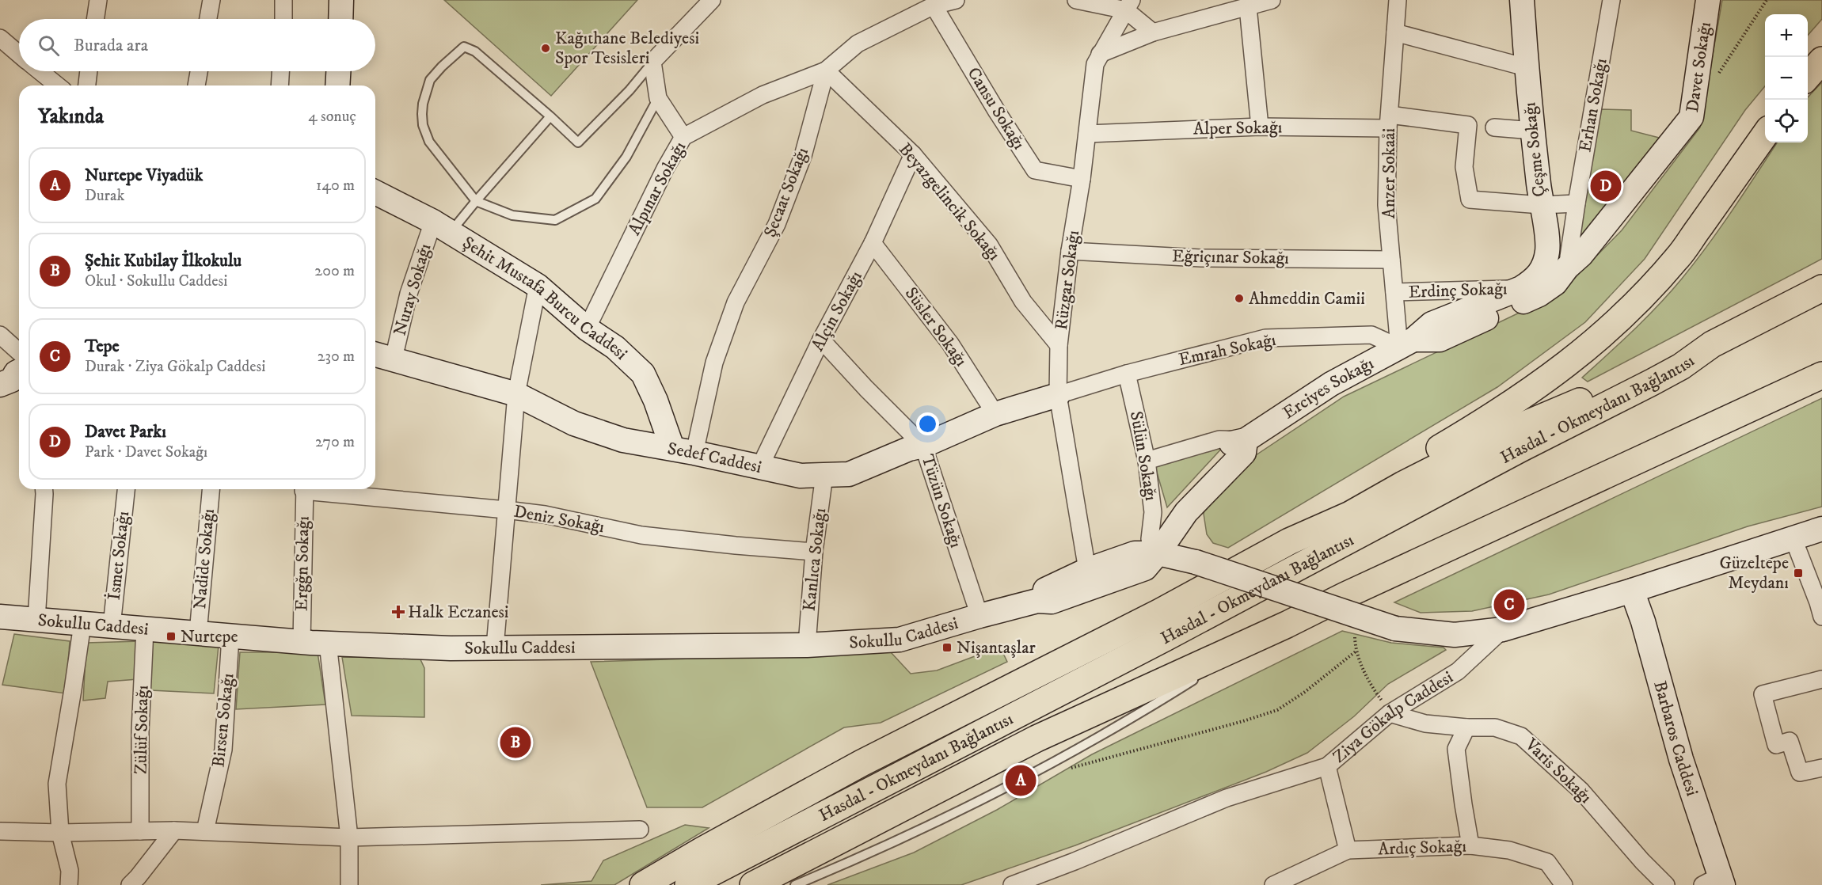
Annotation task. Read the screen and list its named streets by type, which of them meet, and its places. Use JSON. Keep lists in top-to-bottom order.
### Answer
{
  "streets": {
    "highway": ["Hasdal - Okmeydanı Bağlantısı"],
    "street": [
      "Davet Sokağı",
      "Erhan Sokağı",
      "Cansu Sokağı",
      "Alper Sokağı",
      "Çeşme Sokağı",
      "Anzer Sokaåi",
      "Alpınar Sokağı",
      "Şecaat Sokağı",
      "Beyazgelincik Sokağı",
      "Eğriçınar Sokağı",
      "Rüzgar Sokağı",
      "Nuray Sokağı",
      "Erdinç Sokağı",
      "Şehit Mustafa Burcu Caddesi",
      "Alçin Sokağı",
      "Süsler Sokağı",
      "Emrah Sokağı",
      "Erciyes Sokağı",
      "Sülün Sokağı",
      "Sedef Caddesi",
      "Tüzün Sokağı",
      "Deniz Sokağı",
      "İsmet Sokağı",
      "Nadide Sokağı",
      "Kanlıca Sokağı",
      "Ergğn Sokağı",
      "Sokullu Caddesi",
      "Ziya Gökalp Caddesi",
      "Birsen Sokağı",
      "Zülüf Sokağı",
      "Barbaros Caddesi",
      "Varis Sokağı",
      "Ardıç Sokağı"
    ]
  },
  "crossings": [
    ["Davet Sokağı", "Erhan Sokağı"],
    ["Davet Sokağı", "Erciyes Sokağı"],
    ["Erhan Sokağı", "Erciyes Sokağı"],
    ["Cansu Sokağı", "Rüzgar Sokağı"],
    ["Alper Sokağı", "Çeşme Sokağı"],
    ["Alper Sokağı", "Anzer Sokaåi"],
    ["Alper Sokağı", "Rüzgar Sokağı"],
    ["Çeşme Sokağı", "Erdinç Sokağı"],
    ["Çeşme Sokağı", "Erciyes Sokağı"],
    ["Anzer Sokaåi", "Eğriçınar Sokağı"],
    ["Anzer Sokaåi", "Erdinç Sokağı"],
    ["Anzer Sokaåi", "Emrah Sokağı"],
    ["Anzer Sokaåi", "Erciyes Sokağı"],
    ["Alpınar Sokağı", "Şecaat Sokağı"],
    ["Alpınar Sokağı", "Beyazgelincik Sokağı"],
    ["Alpınar Sokağı", "Şehit Mustafa Burcu Caddesi"],
    ["Şecaat Sokağı", "Beyazgelincik Sokağı"],
    ["Şecaat Sokağı", "Şehit Mustafa Burcu Caddesi"],
    ["Şecaat Sokağı", "Sedef Caddesi"],
    ["Beyazgelincik Sokağı", "Rüzgar Sokağı"],
    ["Beyazgelincik Sokağı", "Alçin Sokağı"],
    ["Eğriçınar Sokağı", "Rüzgar Sokağı"],
    ["Rüzgar Sokağı", "Emrah Sokağı"],
    ["Rüzgar Sokağı", "Sedef Caddesi"],
    ["Rüzgar Sokağı", "Sokullu Caddesi"],
    ["Nuray Sokağı", "Şehit Mustafa Burcu Caddesi"],
    ["Nuray Sokağı", "Sedef Caddesi"],
    ["Erdinç Sokağı", "Erciyes Sokağı"],
    ["Şehit Mustafa Burcu Caddesi", "Sedef Caddesi"],
    ["Alçin Sokağı", "Süsler Sokağı"],
    ["Alçin Sokağı", "Sedef Caddesi"],
    ["Alçin Sokağı", "Tüzün Sokağı"],
    ["Süsler Sokağı", "Sedef Caddesi"],
    ["Emrah Sokağı", "Erciyes Sokağı"],
    ["Emrah Sokağı", "Sülün Sokağı"],
    ["Emrah Sokağı", "Sedef Caddesi"],
    ["Erciyes Sokağı", "Sülün Sokağı"],
    ["Erciyes Sokağı", "Sokullu Caddesi"],
    ["Sülün Sokağı", "Sokullu Caddesi"],
    ["Sedef Caddesi", "Tüzün Sokağı"],
    ["Sedef Caddesi", "Kanlıca Sokağı"],
    ["Tüzün Sokağı", "Sokullu Caddesi"],
    ["Deniz Sokağı", "Kanlıca Sokağı"],
    ["İsmet Sokağı", "Sokullu Caddesi"],
    ["Nadide Sokağı", "Sokullu Caddesi"],
    ["Kanlıca Sokağı", "Sokullu Caddesi"],
    ["Ergğn Sokağı", "Sokullu Caddesi"],
    ["Sokullu Caddesi", "Birsen Sokağı"],
    ["Sokullu Caddesi", "Zülüf Sokağı"],
    ["Ziya Gökalp Caddesi", "Barbaros Caddesi"],
    ["Ziya Gökalp Caddesi", "Varis Sokağı"]
  ],
  "places": {
    "other": ["Kağıthane Belediyesi Spor Tesisleri", "Ahmeddin Camii"],
    "transit": ["Güzeltepe Meydanı", "Nurtepe", "Nişantaşlar"],
    "health": ["Halk Eczanesi"]
  },
  "page": {
    "map_buttons": ["+", "−"],
    "search": "Burada ara",
    "heading": ["Yakında", "4 sonuç"],
    "list": [
      {
        "mark": "A",
        "name": "Nurtepe Viyadük",
        "note": "Durak",
        "value": "140 m"
      },
      {
        "mark": "B",
        "name": "Şehit Kubilay İlkokulu",
        "note": "Okul · Sokullu Caddesi",
        "value": "200 m"
      },
      {
        "mark": "C",
        "name": "Tepe",
        "note": "Durak · Ziya Gökalp Caddesi",
        "value": "230 m"
      },
      {
        "mark": "D",
        "name": "Davet Parkı",
        "note": "Park · Davet Sokağı",
        "value": "270 m"
      }
    ],
    "pins": [
      "D",
      "C",
      "B",
      "A"
    ]
  }
}
